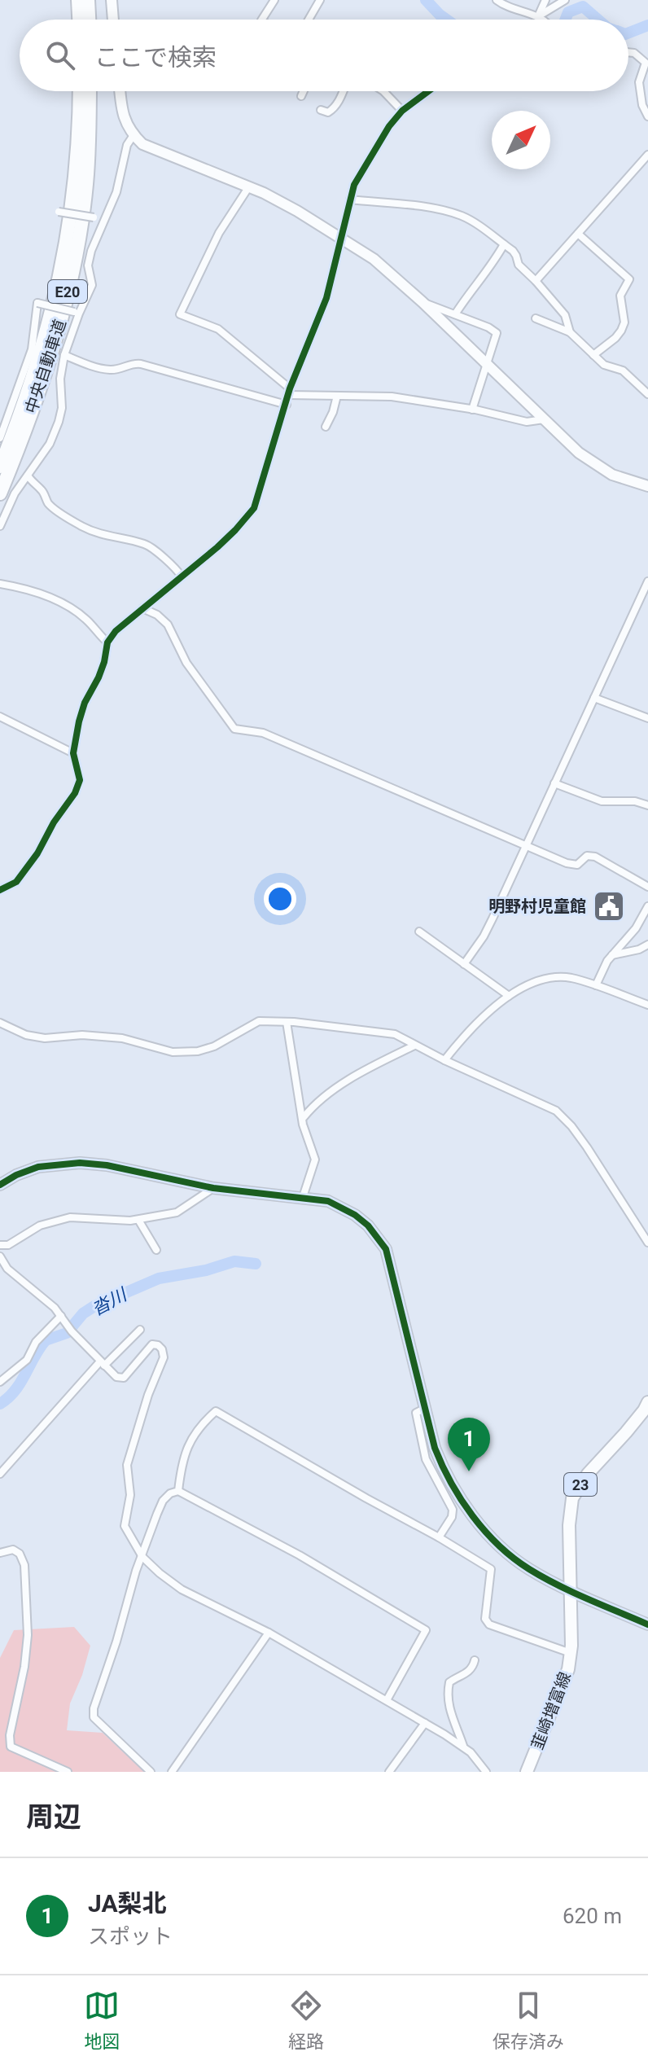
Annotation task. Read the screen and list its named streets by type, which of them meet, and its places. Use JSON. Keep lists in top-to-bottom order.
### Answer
{
  "streets": {
    "highway": ["E20", "中央自動車道"],
    "main road": ["23", "韮崎増富線"]
  },
  "water": ["沓川"],
  "places": {
    "public building": ["明野村児童館"]
  },
  "north": "top right",
  "page": {
    "search": "ここで検索",
    "pins": "1",
    "heading": "周辺",
    "list": [
      {
        "mark": "1",
        "name": "JA梨北",
        "note": "スポット",
        "value": "620 m"
      }
    ],
    "nav": ["地図", "経路", "保存済み"]
  }
}
